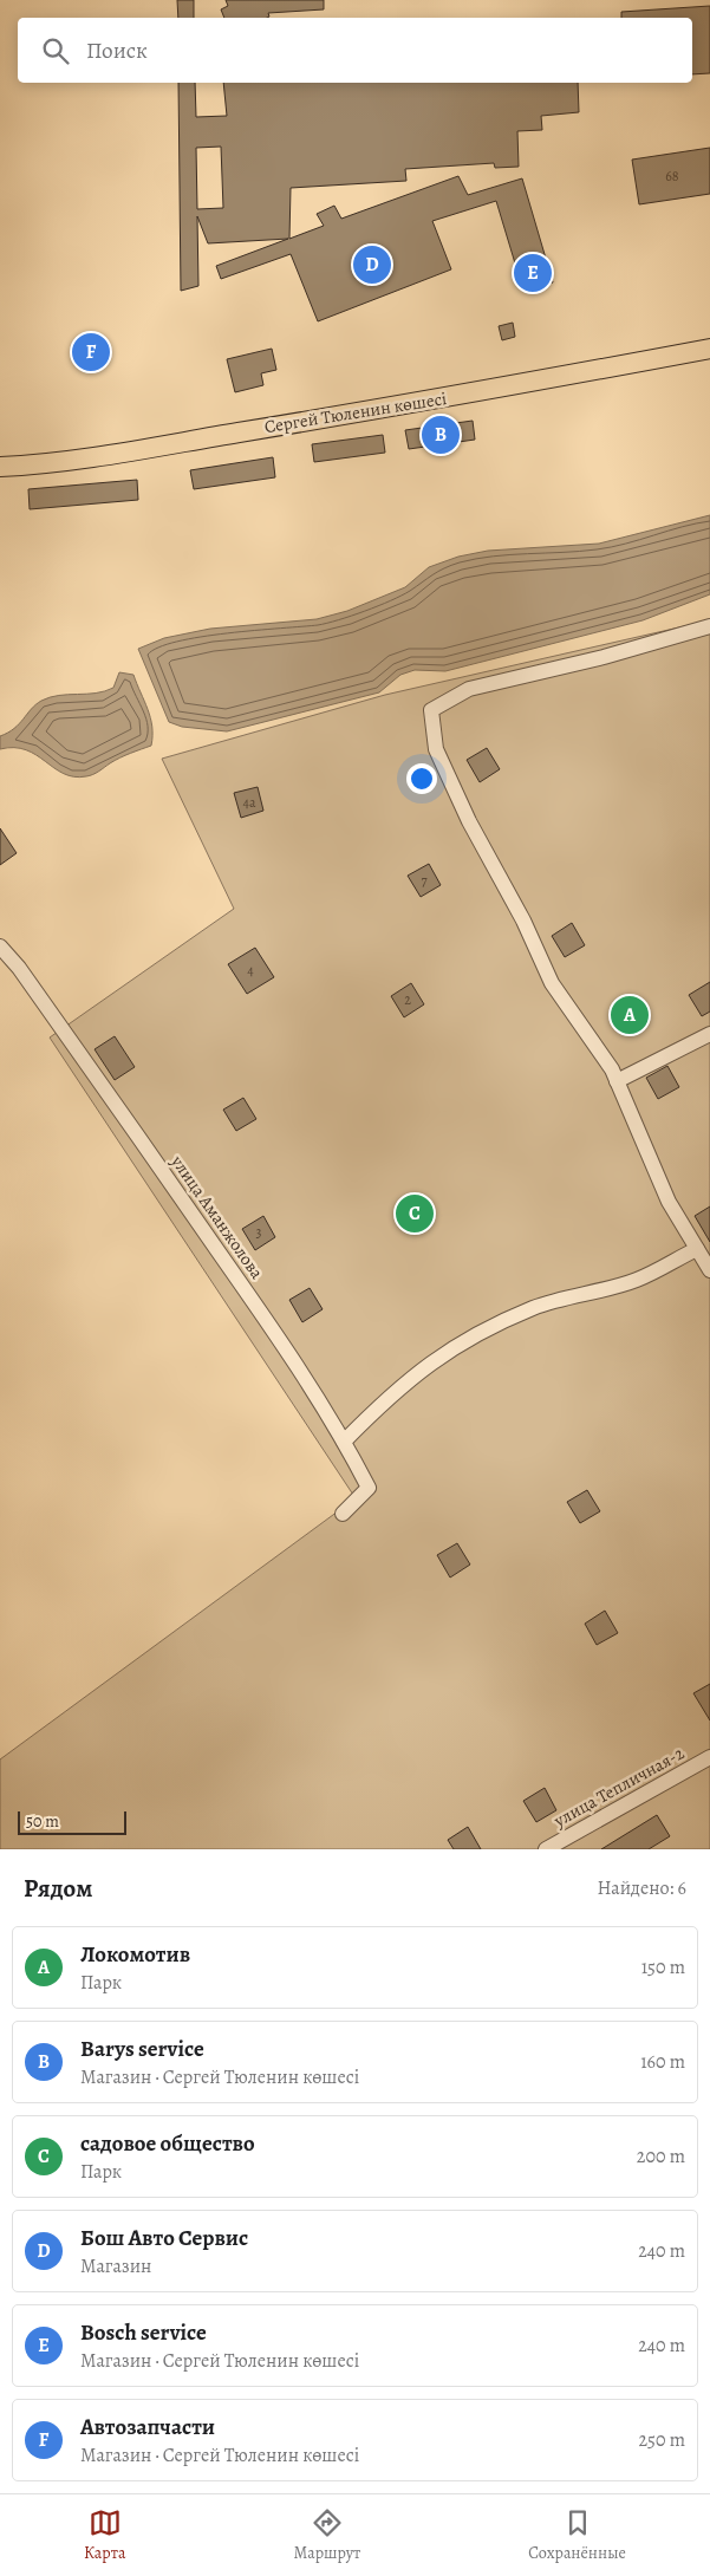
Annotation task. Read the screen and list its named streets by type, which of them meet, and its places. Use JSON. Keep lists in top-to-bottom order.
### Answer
{
  "streets": {
    "main road": ["Сергей Тюленин көшесі"],
    "street": ["улица Аманжолова", "улица Тепличная-2"]
  },
  "house_numbers": [
    "68",
    "4а",
    "7",
    "4",
    "2",
    "3"
  ],
  "scale_bar": "50 m",
  "page": {
    "search": "Поиск",
    "pins": [
      "D",
      "E",
      "F",
      "B",
      "A",
      "C"
    ],
    "scale": "50 m",
    "heading": ["Рядом", "Найдено: 6"],
    "list": [
      {
        "mark": "A",
        "name": "Локомотив",
        "note": "Парк",
        "value": "150 m"
      },
      {
        "mark": "B",
        "name": "Barys service",
        "note": "Магазин · Сергей Тюленин көшесі",
        "value": "160 m"
      },
      {
        "mark": "C",
        "name": "садовое общество",
        "note": "Парк",
        "value": "200 m"
      },
      {
        "mark": "D",
        "name": "Бош Авто Сервис",
        "note": "Магазин",
        "value": "240 m"
      },
      {
        "mark": "E",
        "name": "Bosch service",
        "note": "Магазин · Сергей Тюленин көшесі",
        "value": "240 m"
      },
      {
        "mark": "F",
        "name": "Автозапчасти",
        "note": "Магазин · Сергей Тюленин көшесі",
        "value": "250 m"
      }
    ],
    "nav": ["Карта", "Маршрут", "Сохранённые"]
  }
}
